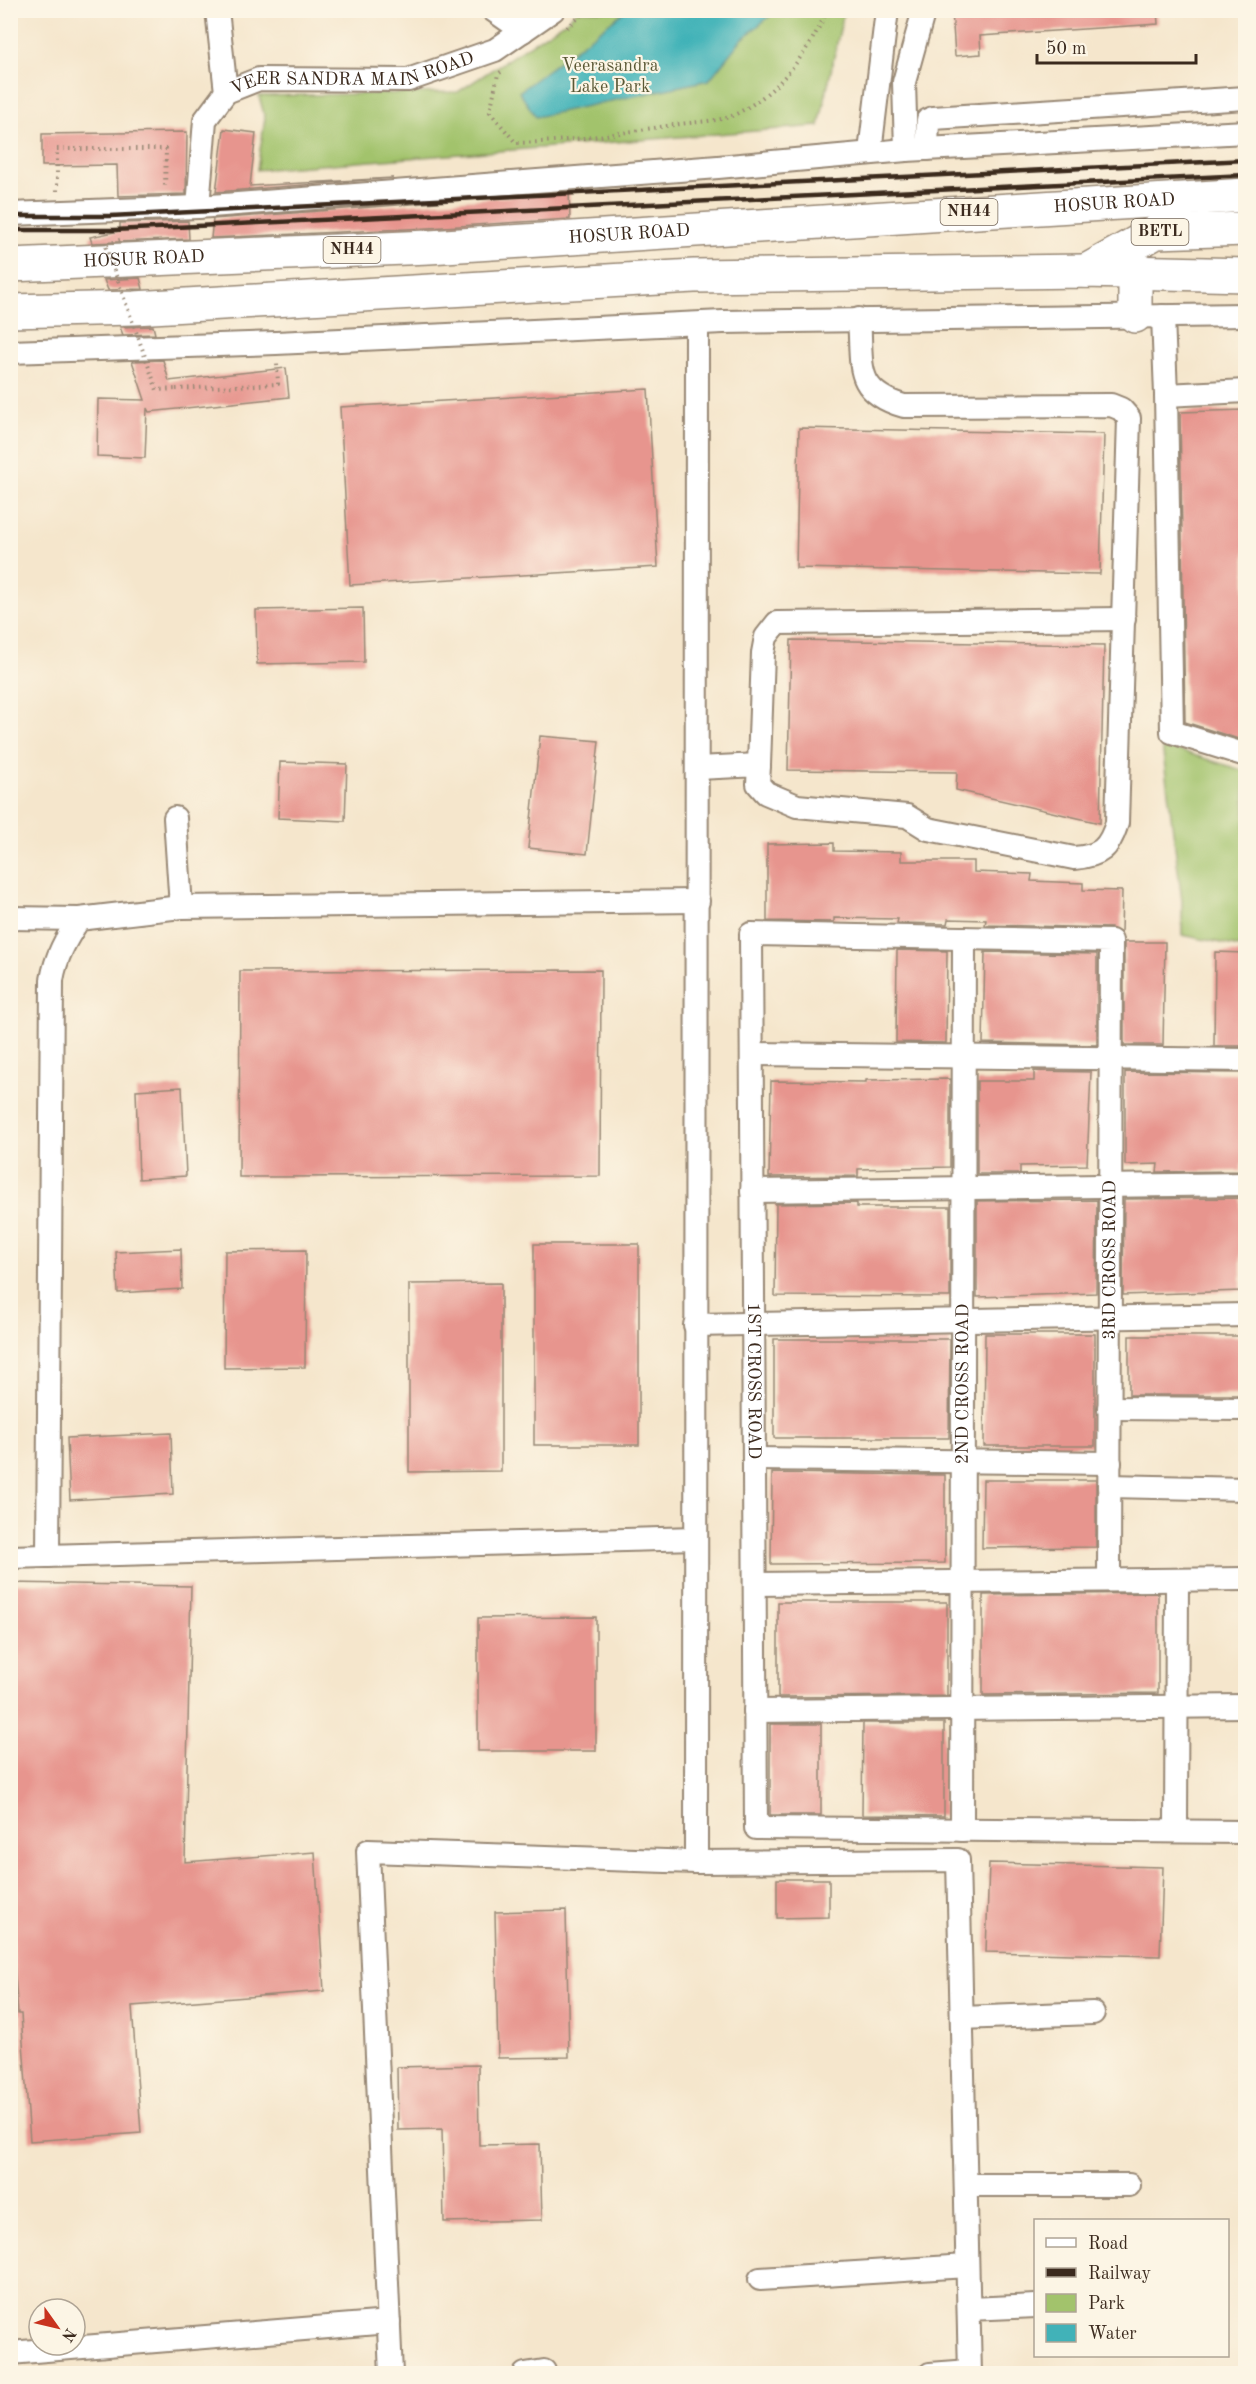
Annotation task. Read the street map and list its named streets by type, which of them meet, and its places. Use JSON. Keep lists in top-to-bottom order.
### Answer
{
  "streets": {
    "highway": ["HOSUR ROAD", "NH44", "BETL"],
    "street": [
      "VEER SANDRA MAIN ROAD",
      "3RD CROSS ROAD",
      "1ST CROSS ROAD",
      "2ND CROSS ROAD"
    ]
  },
  "crossings": [
    ["3RD CROSS ROAD", "1ST CROSS ROAD"],
    ["3RD CROSS ROAD", "2ND CROSS ROAD"],
    ["1ST CROSS ROAD", "2ND CROSS ROAD"]
  ],
  "parks": ["Veerasandra Lake Park"],
  "legend": [
    "Road",
    "Railway",
    "Park",
    "Water"
  ],
  "scale_bar": "50 m",
  "north": "bottom right"
}
